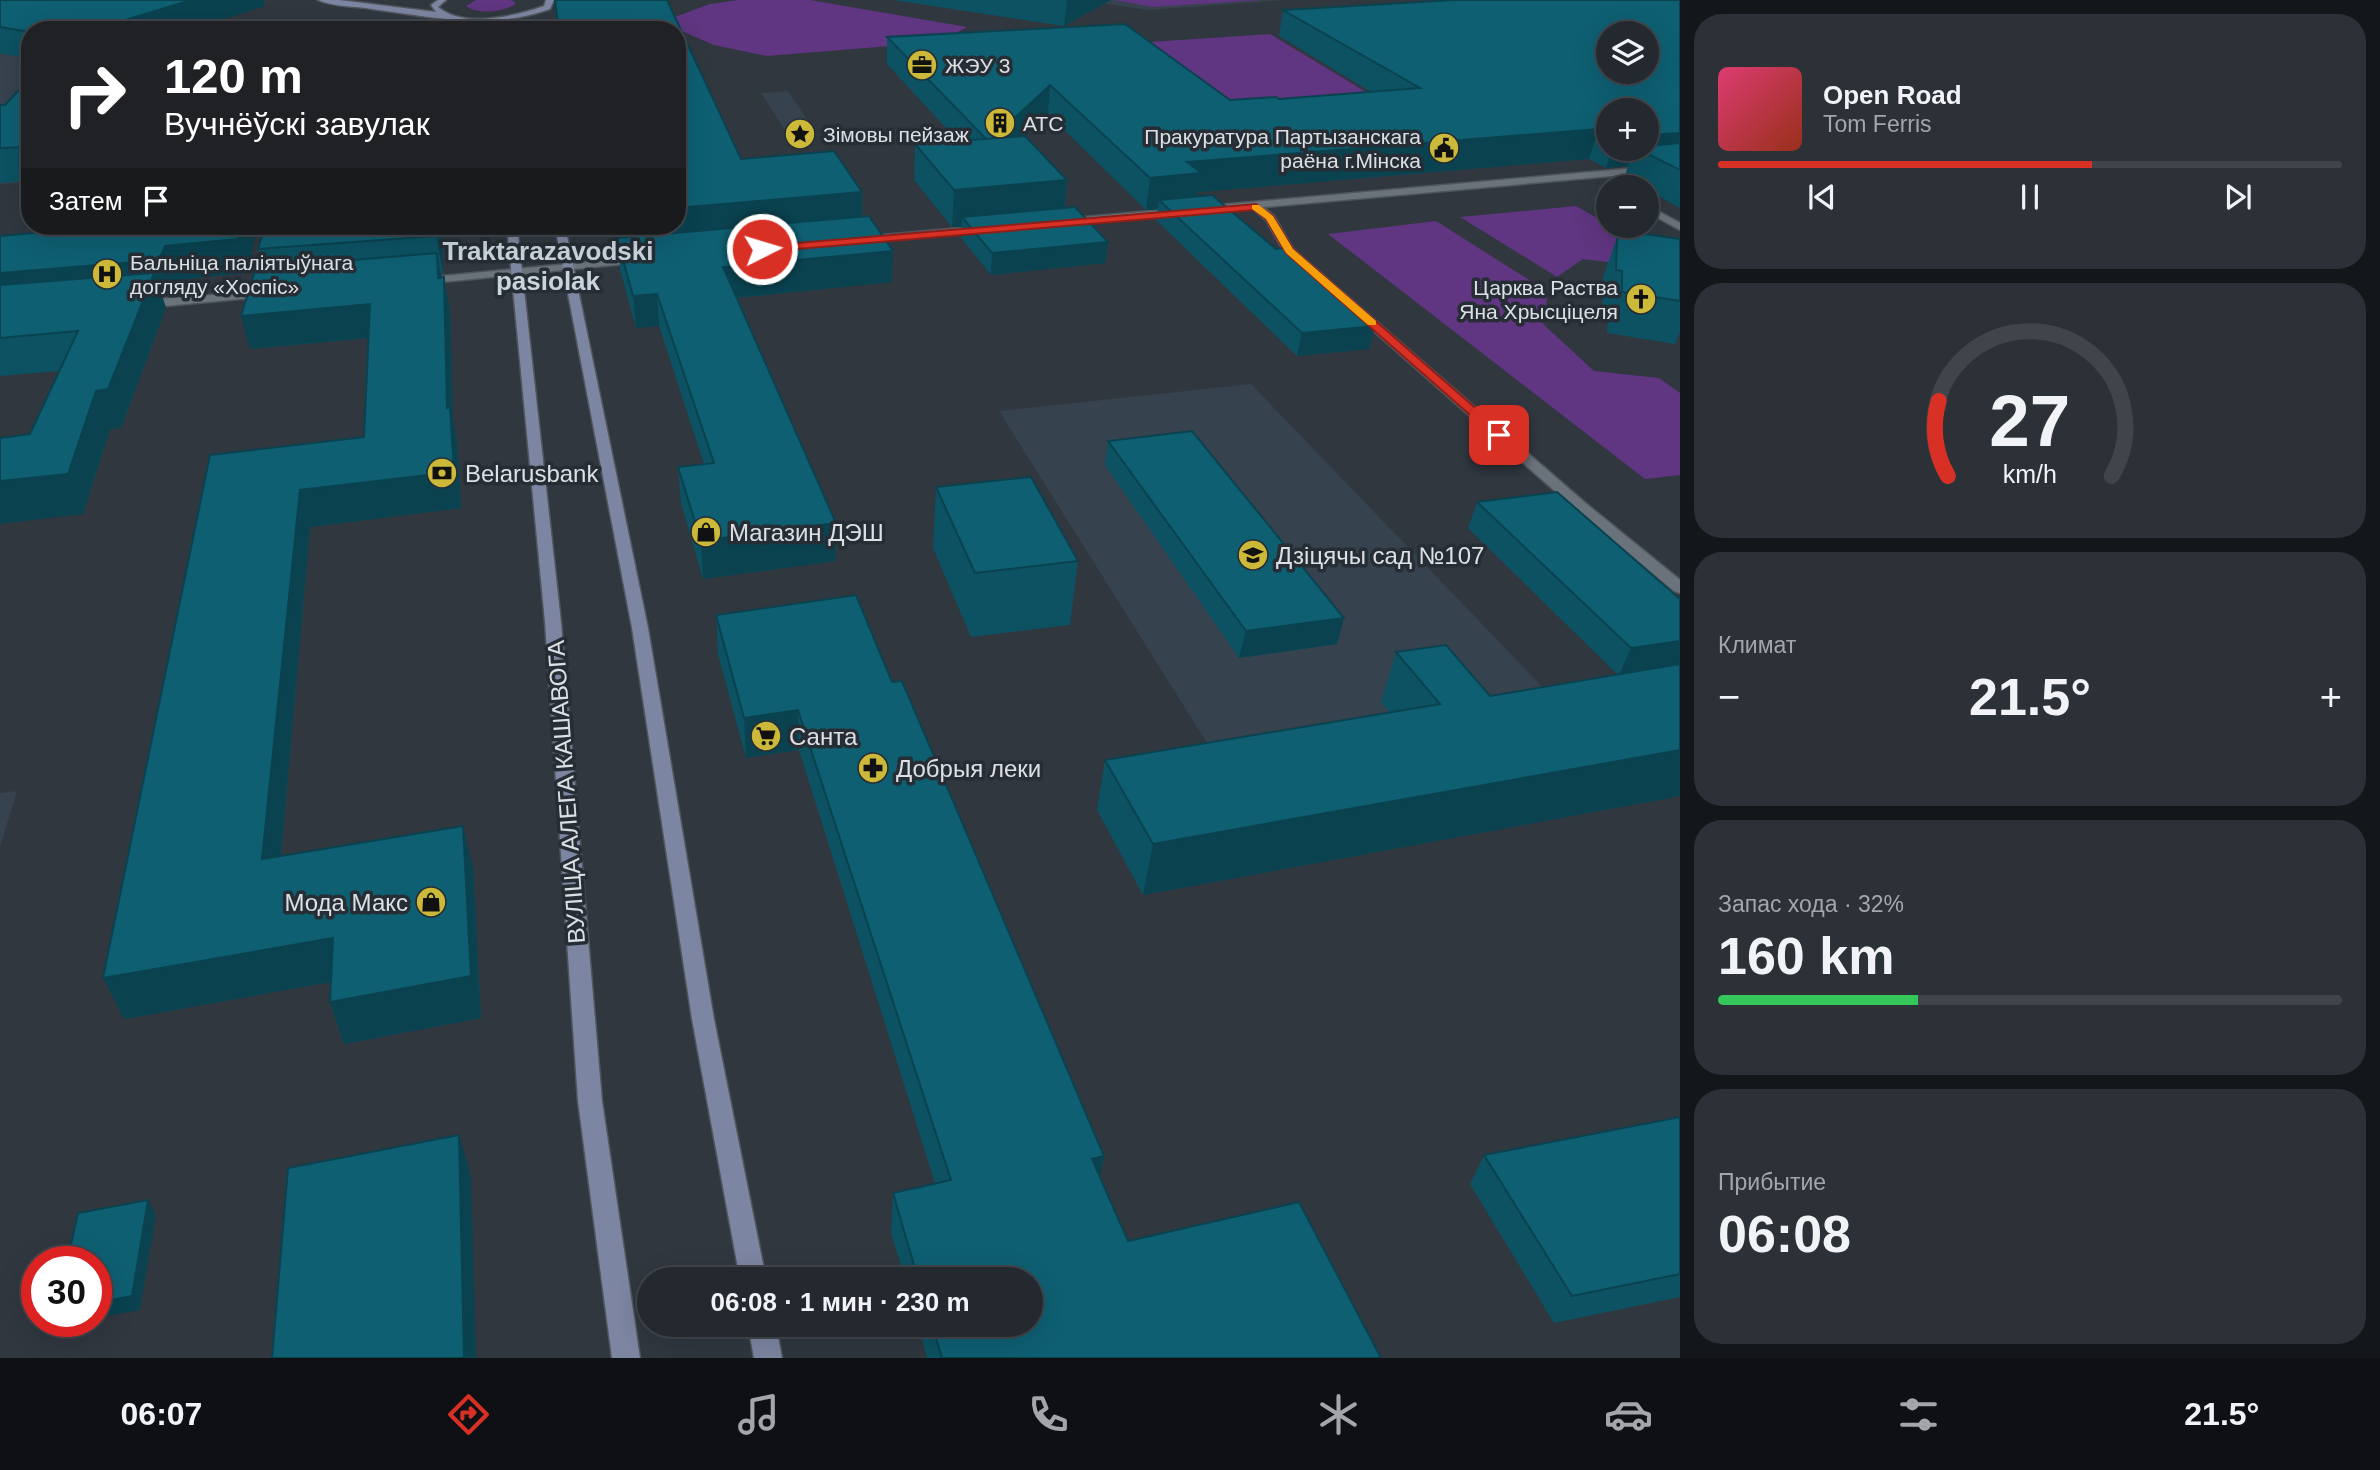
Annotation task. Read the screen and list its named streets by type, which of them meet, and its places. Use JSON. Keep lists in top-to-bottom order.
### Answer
{
  "streets": {
    "main road": ["ВУЛІЦА АЛЕГА КАШАВОГА"]
  },
  "districts": ["Traktarazavodski pasiolak"],
  "places": {
    "office": ["ЖЭУ 3"],
    "building": ["АТС"],
    "place": ["Зімовы пейзаж"],
    "public building": ["Пракуратура Партызанскага раёна г.Мінска"],
    "hospital": ["Бальніца паліятыўнага догляду «Хоспіс»"],
    "church": ["Царква Раства Яна Хрысціцеля"],
    "bank": ["Belarusbank"],
    "shop": ["Магазин ДЭШ", "Мода Макс"],
    "school or university": ["Дзіцячы сад №107"],
    "supermarket": ["Санта"],
    "pharmacy": ["Добрыя леки"]
  },
  "page": {
    "map_buttons": ["+", "−"],
    "turn": ["120 m", "Вучнёўскі завулак"],
    "song": ["Open Road", "Tom Ferris"],
    "then": "Затем",
    "tile": [
      "Климат",
      ["Запас хода · 32%", "160 km"],
      ["Прибытие", "06:08"]
    ],
    "heat": ["−", "21.5°", "+"],
    "limit": "30",
    "trip": "06:08 · 1 мин · 230 m",
    "tabs": ["06:07", "21.5°"],
    "gauge": ["27", "km/h"]
  }
}
